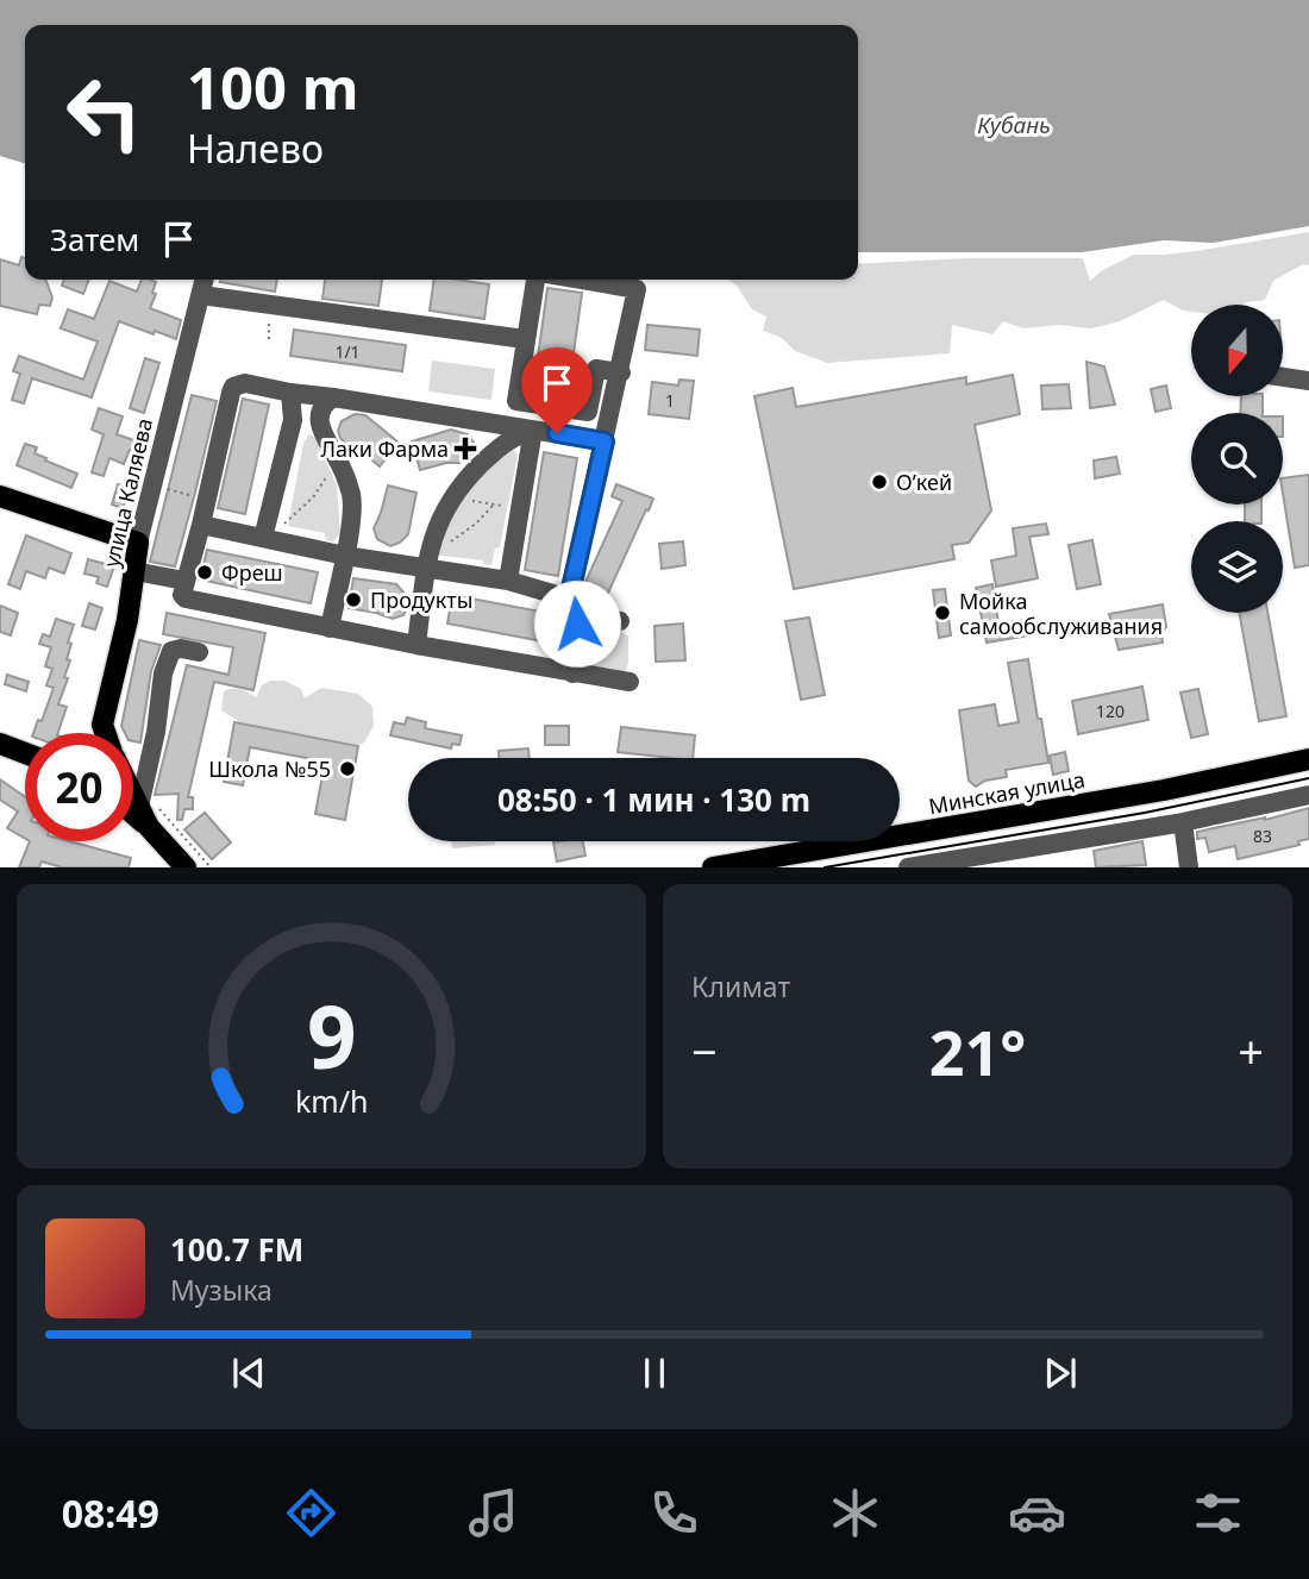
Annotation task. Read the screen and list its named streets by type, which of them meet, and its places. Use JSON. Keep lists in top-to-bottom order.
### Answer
{
  "streets": {
    "main road": ["улица Каляева", "Минская улица"]
  },
  "water": ["Кубань"],
  "places": {
    "health": ["Лаки Фарма"],
    "other": [
      "О’кей",
      "Фреш",
      "Продукты",
      "Мойка самообслуживания",
      "Школа №55"
    ]
  },
  "house_numbers": [
    "1/1",
    "1",
    "120",
    "83"
  ],
  "north": "bottom",
  "page": {
    "turn": ["100 m", "Налево"],
    "then": "Затем",
    "limit": "20",
    "trip": "08:50 · 1 мин · 130 m",
    "tile": "Климат",
    "heat": ["−", "21°", "+"],
    "song": ["100.7 FM", "Музыка"],
    "tabs": "08:49",
    "gauge": ["9", "km/h"]
  }
}
